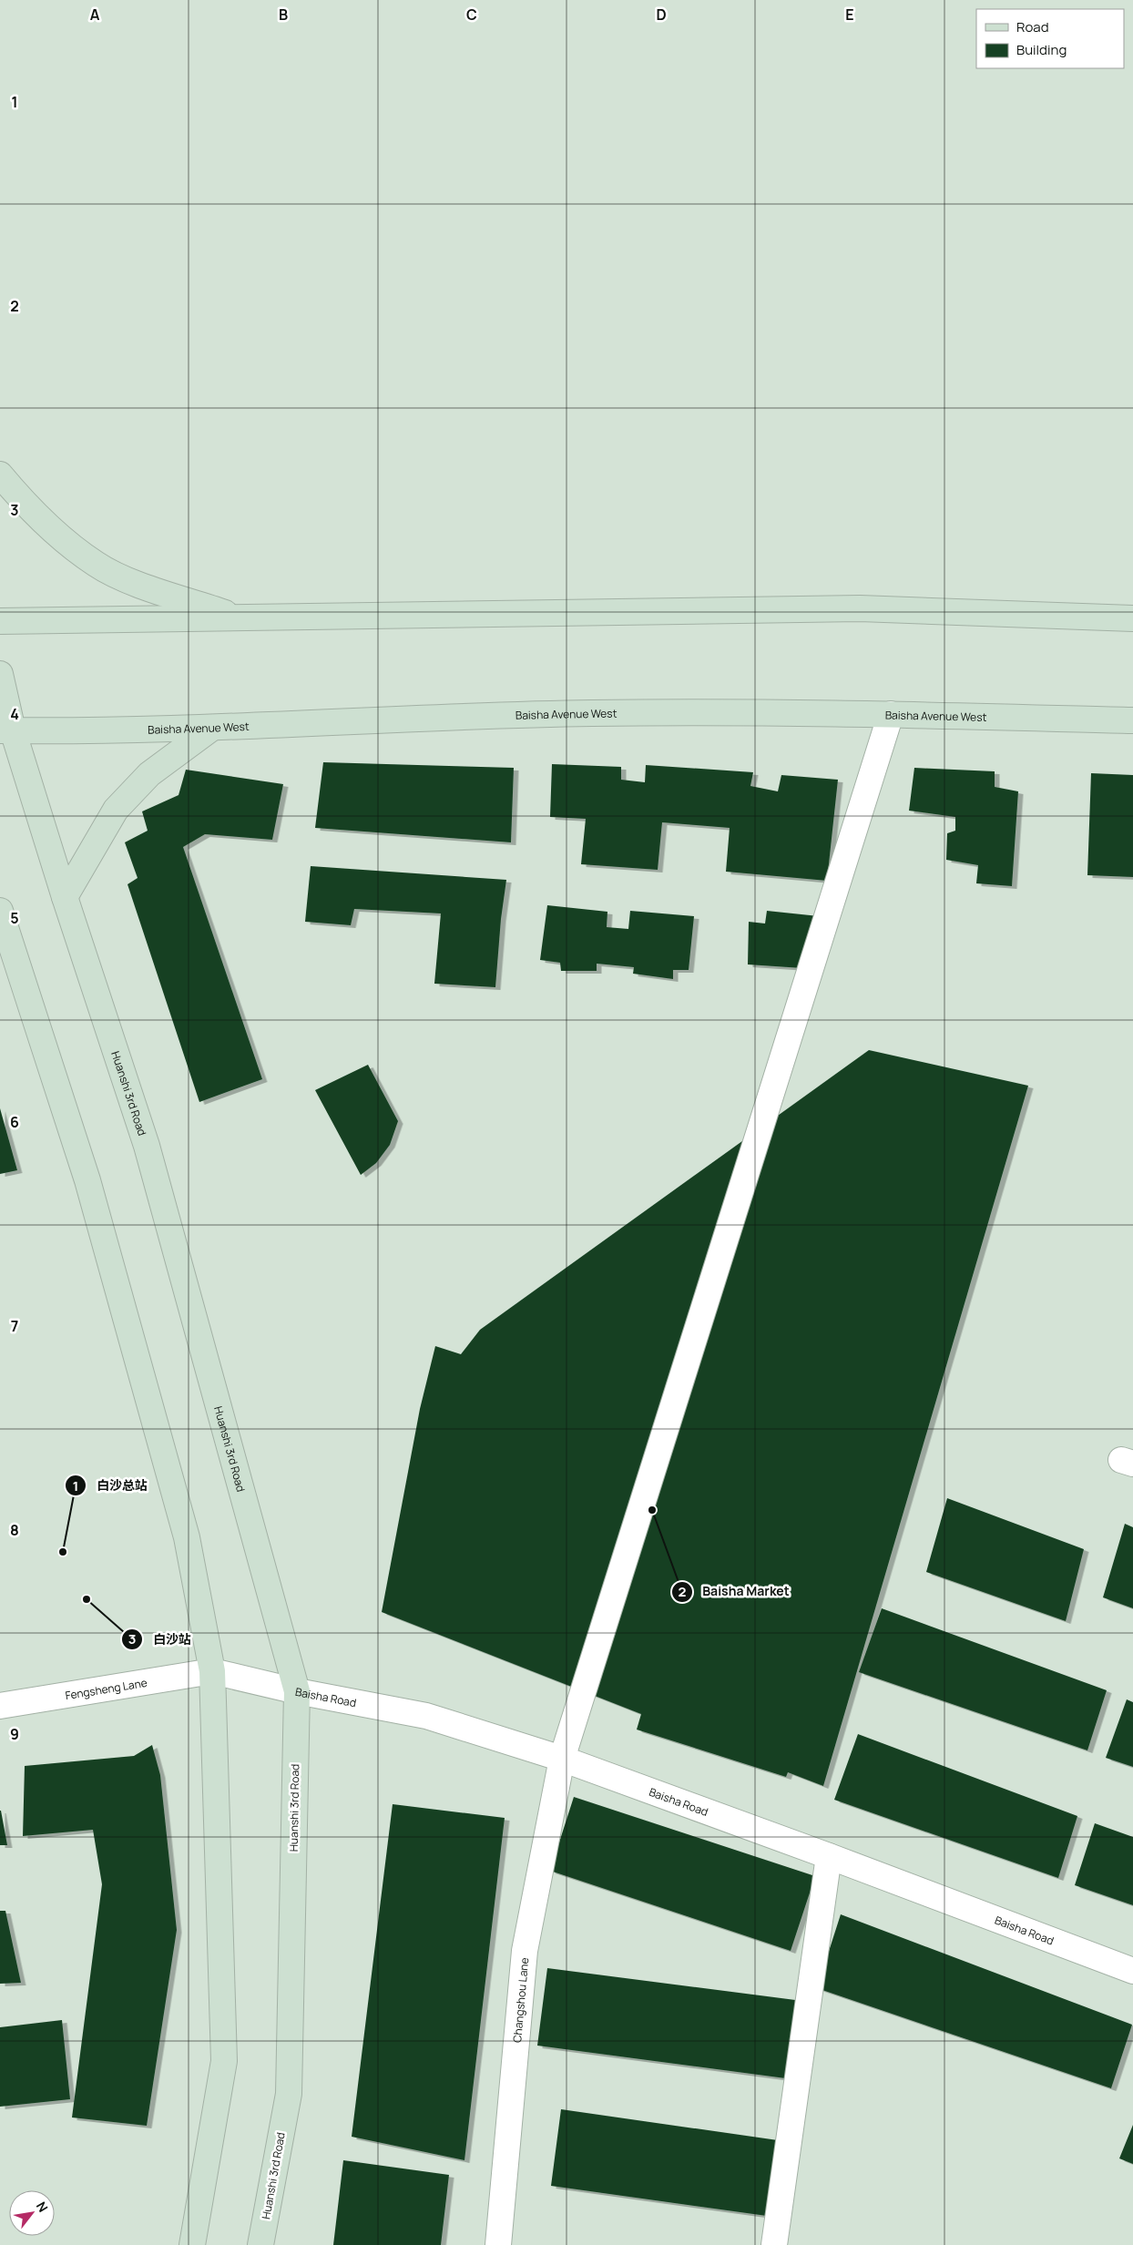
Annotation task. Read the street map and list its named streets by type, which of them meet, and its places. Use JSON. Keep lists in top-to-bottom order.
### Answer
{
  "streets": {
    "main road": ["Baisha Avenue West", "Huanshi 3rd Road"],
    "street": ["Fengsheng Lane", "Baisha Road", "Changshou Lane"]
  },
  "crossings": [
    ["Baisha Avenue West", "Huanshi 3rd Road"],
    ["Baisha Avenue West", "Changshou Lane"],
    ["Huanshi 3rd Road", "Baisha Road"],
    ["Fengsheng Lane", "Baisha Road"],
    ["Baisha Road", "Changshou Lane"]
  ],
  "places": ["Baisha Market", "白沙总站", "白沙站"],
  "legend": ["Road", "Building"],
  "north": "top right",
  "grid": {
    "columns": [
      "A",
      "B",
      "C",
      "D",
      "E"
    ],
    "rows": [
      "1",
      "2",
      "3",
      "4",
      "5",
      "6",
      "7",
      "8",
      "9"
    ]
  }
}
